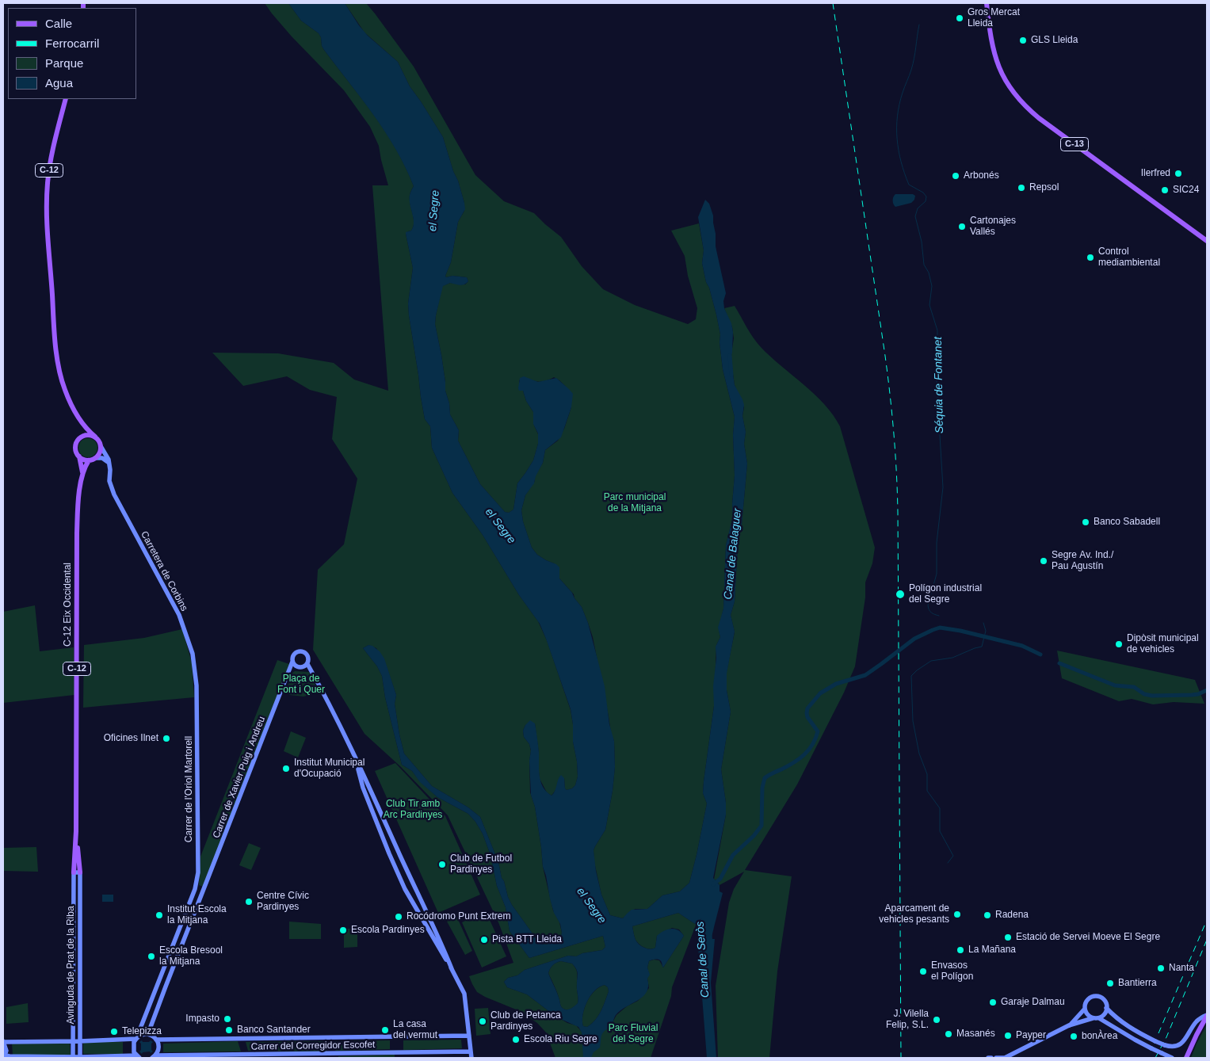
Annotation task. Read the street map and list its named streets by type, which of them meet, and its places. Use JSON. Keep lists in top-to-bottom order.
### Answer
{
  "streets": {
    "main road": [
      "C-13",
      "C-12",
      "C-12 Eix Occidental",
      "Avinguda de Prat de la Riba"
    ],
    "street": [
      "Carretera de Corbins",
      "Carrer de Xavier Puig i Andreu",
      "Carrer de l'Oriol Martorell",
      "Carrer del Corregidor Escofet"
    ]
  },
  "crossings": [
    ["Carretera de Corbins", "Carrer de l'Oriol Martorell"],
    ["C-12 Eix Occidental", "Avinguda de Prat de la Riba"]
  ],
  "water": [
    "el Segre",
    "Séquia de Fontanet",
    "Canal de Balaguer",
    "Canal de Seròs"
  ],
  "parks": [
    "Parc municipal de la Mitjana",
    "Plaça de Font i Quer",
    "Club Tir amb Arc Pardinyes",
    "Parc Fluvial del Segre"
  ],
  "places": [
    "Gros Mercat Lleida",
    "GLS Lleida",
    "Ilerfred",
    "Arbonés",
    "Repsol",
    "SIC24",
    "Cartonajes Vallés",
    "Control mediambiental",
    "Banco Sabadell",
    "Segre Av. Ind./ Pau Agustín",
    "Polígon industrial del Segre",
    "Dipòsit municipal de vehicles",
    "Oficines Ilnet",
    "Institut Municipal d'Ocupació",
    "Club de Futbol Pardinyes",
    "Centre Cívic Pardinyes",
    "Aparcament de vehicles pesants",
    "Institut Escola la Mitjana",
    "Radena",
    "Rocódromo Punt Extrem",
    "Escola Pardinyes",
    "Estació de Servei Moeve El Segre",
    "Pista BTT Lleida",
    "La Mañana",
    "Escola Bresool la Mitjana",
    "Nanta",
    "Envasos el Polígon",
    "Bantierra",
    "Garaje Dalmau",
    "Impasto",
    "J. Vilella Felip, S.L.",
    "Club de Petanca Pardinyes",
    "Banco Santander",
    "La casa del vermut",
    "Telepizza",
    "Masanés",
    "Payper",
    "bonÀrea",
    "Escola Riu Segre"
  ],
  "legend": [
    "Calle",
    "Ferrocarril",
    "Parque",
    "Agua"
  ]
}
